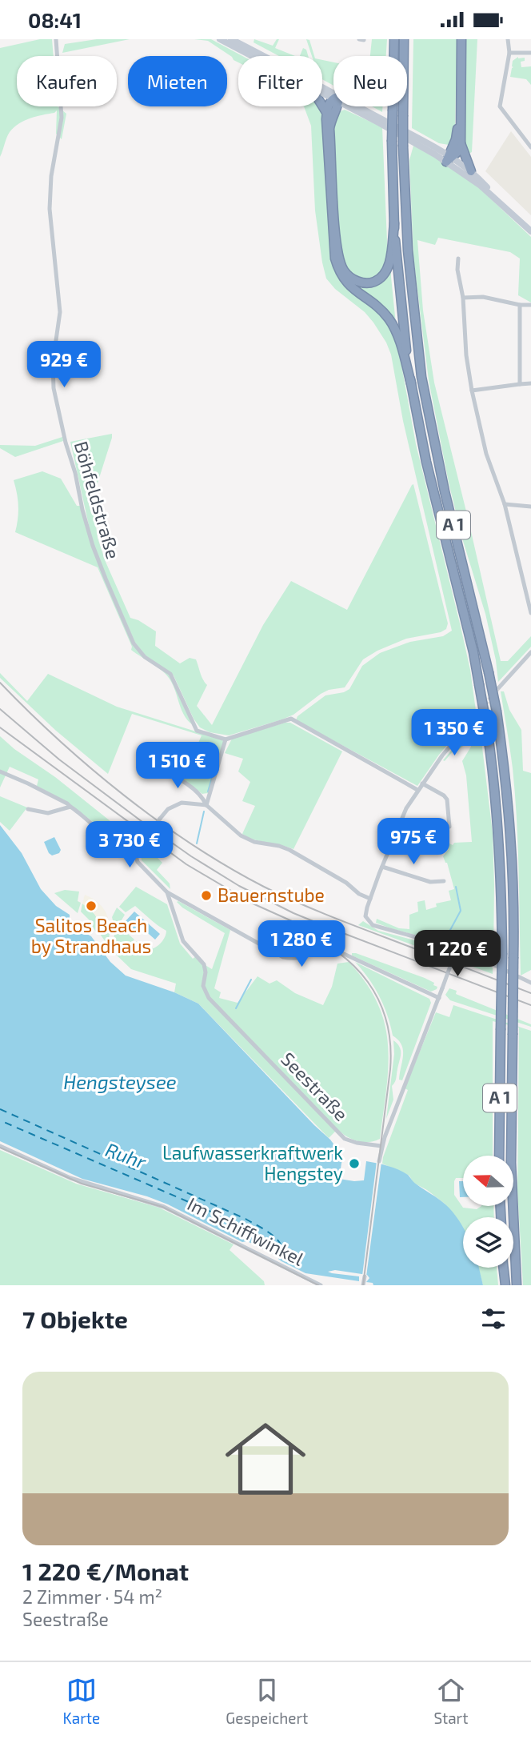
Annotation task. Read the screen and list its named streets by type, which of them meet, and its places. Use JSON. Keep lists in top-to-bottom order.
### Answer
{
  "streets": {
    "highway": ["A 1"],
    "street": ["Böhfeldstraße", "Seestraße", "Im Schiffwinkel"]
  },
  "water": ["Hengsteysee", "Ruhr"],
  "places": ["Bauernstube", "Salitos Beach by Strandhaus", "Laufwasserkraftwerk Hengstey"],
  "north": "left",
  "page": {
    "status": "08:41",
    "chip": [
      "Kaufen",
      "Mieten",
      "Filter",
      "Neu"
    ],
    "price": [
      "929 €",
      "1 350 €",
      "1 510 €",
      "975 €",
      "3 730 €",
      "1 280 €",
      "1 220 €"
    ],
    "heading": "7 Objekte",
    "list": [
      {
        "name": "1 220 €/Monat",
        "note": "2 Zimmer · 54 m² · Seestraße"
      }
    ],
    "tabs": ["Karte", "Gespeichert", "Start"]
  }
}
